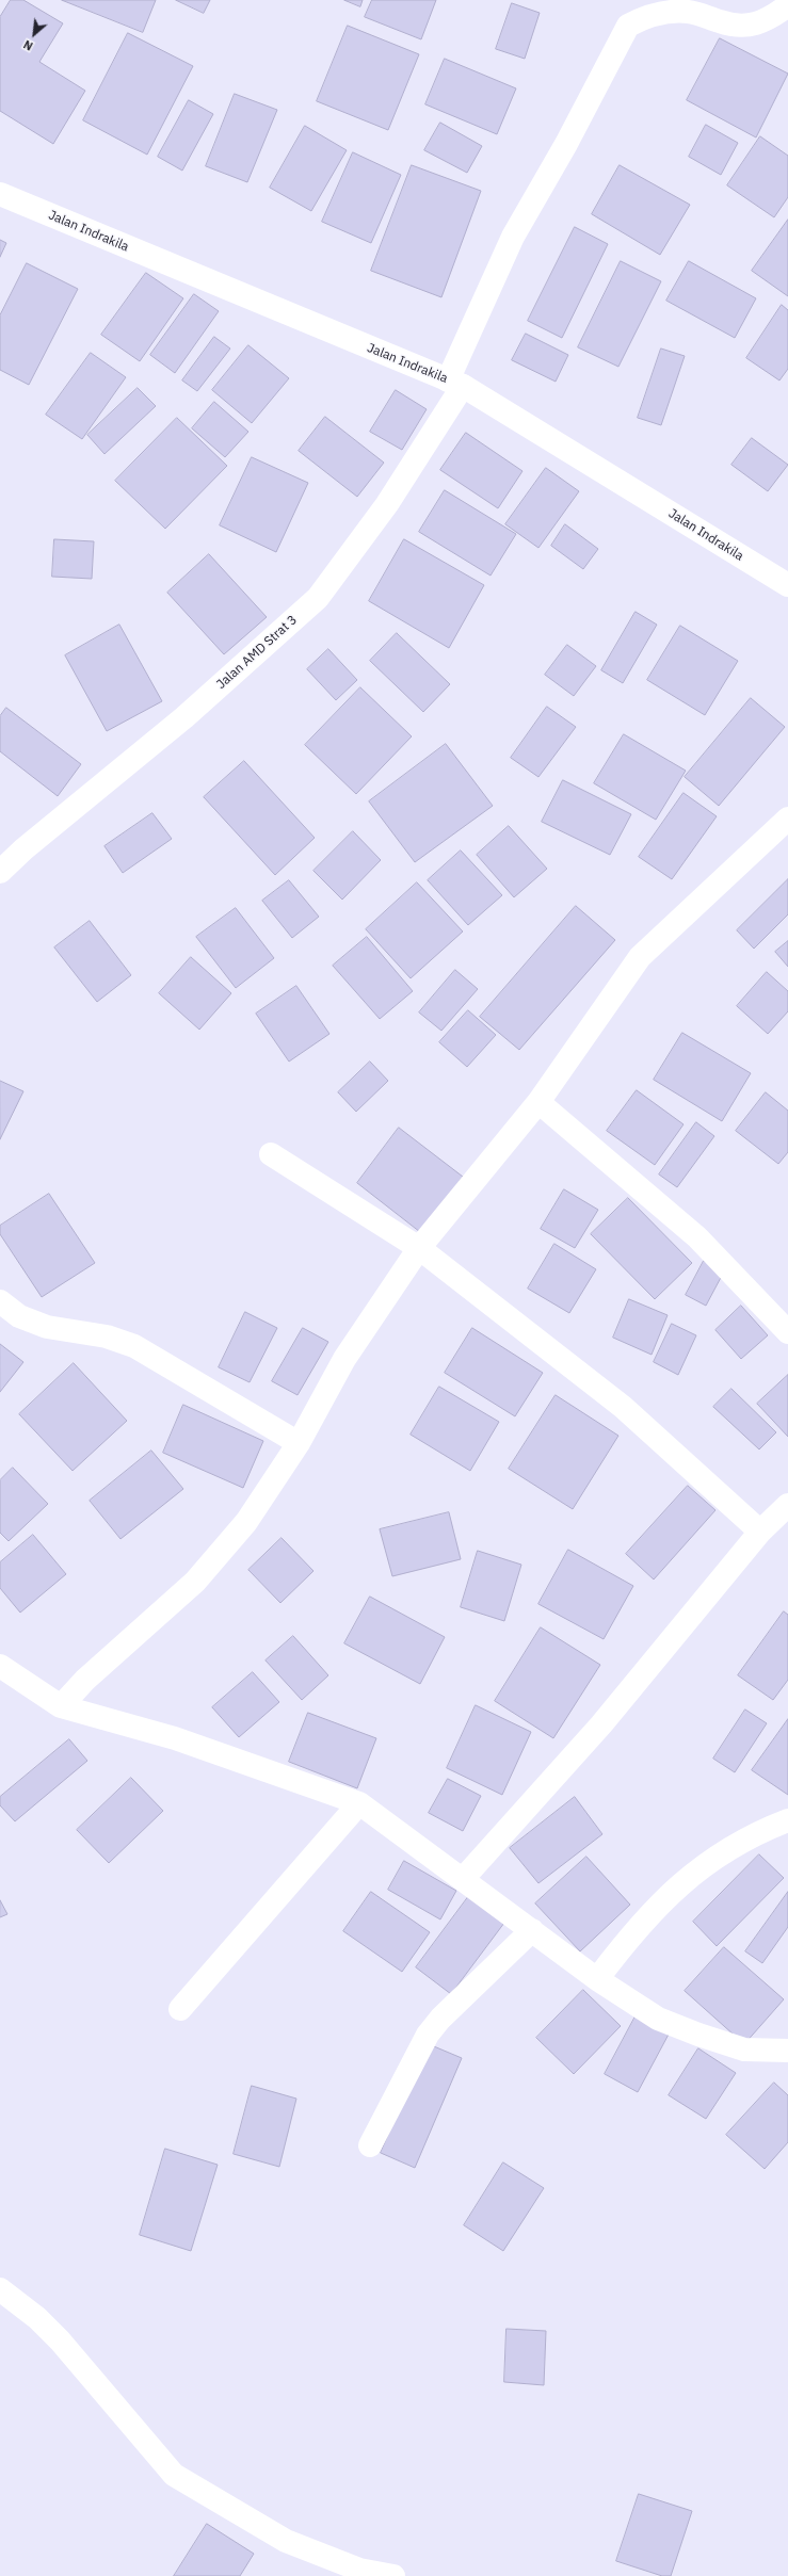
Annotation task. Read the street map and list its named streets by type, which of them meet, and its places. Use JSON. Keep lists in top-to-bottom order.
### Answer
{
  "streets": {
    "street": ["Jalan Indrakila", "Jalan AMD Strat 3"]
  },
  "crossings": [
    ["Jalan Indrakila", "Jalan AMD Strat 3"]
  ],
  "north": "bottom left"
}
